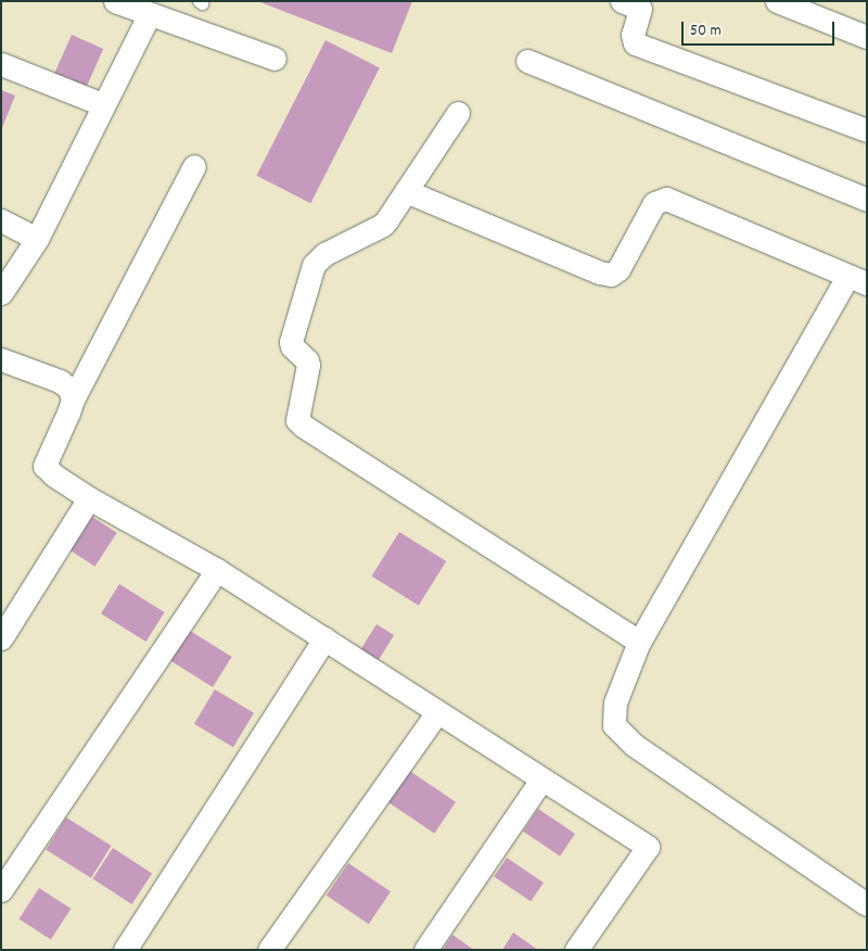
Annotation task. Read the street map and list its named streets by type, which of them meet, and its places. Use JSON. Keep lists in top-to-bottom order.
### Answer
{
  "scale_bar": "50 m"
}
